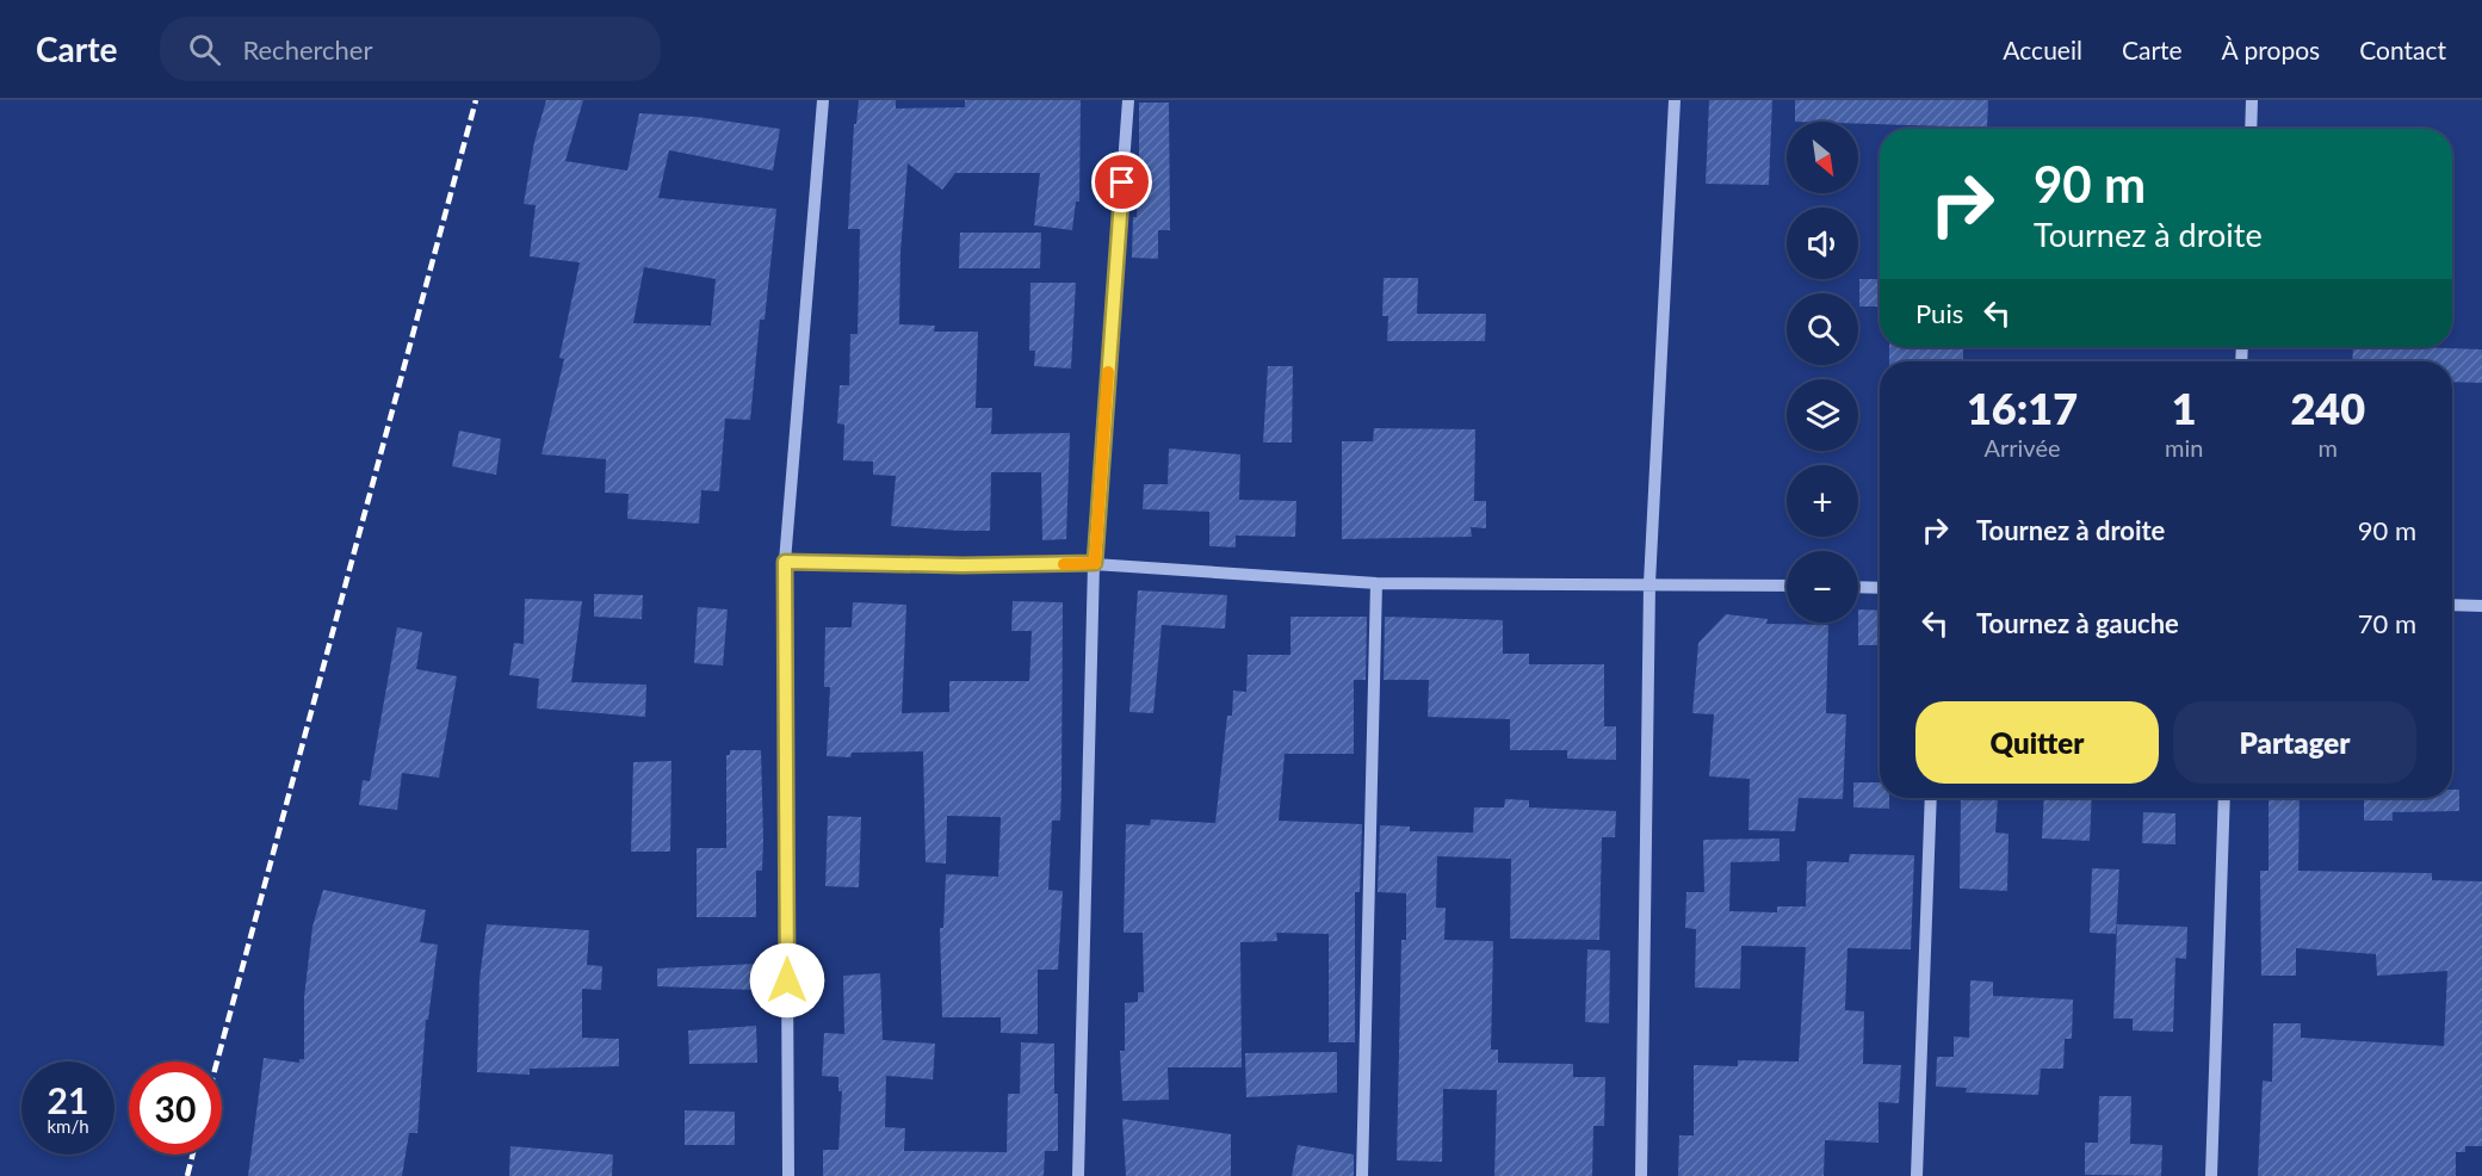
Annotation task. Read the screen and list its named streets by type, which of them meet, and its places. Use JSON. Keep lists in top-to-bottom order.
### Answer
{
  "north": "bottom right",
  "page": {
    "header": "Carte",
    "search": "Rechercher",
    "nav": [
      "Accueil",
      "Carte",
      "À propos",
      "Contact"
    ],
    "map_buttons": ["+", "−"],
    "turn": ["90 m", "Tournez à droite"],
    "then": "Puis",
    "eta": [
      "16:17",
      "Arrivée",
      "1",
      "min",
      "240",
      "m"
    ],
    "list": [
      {
        "name": "Tournez à droite",
        "value": "90 m"
      },
      {
        "name": "Tournez à gauche",
        "value": "70 m"
      }
    ],
    "buttons": ["Quitter", "Partager"],
    "speed": "21 km/h",
    "limit": "30"
  }
}
